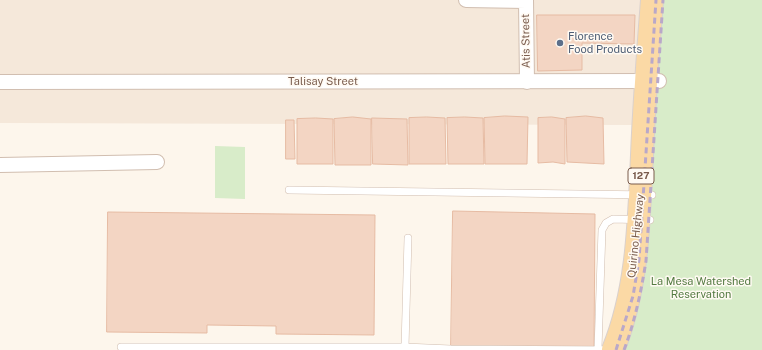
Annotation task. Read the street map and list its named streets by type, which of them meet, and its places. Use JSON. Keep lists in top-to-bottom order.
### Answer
{
  "streets": {
    "main road": ["127", "Quirino Highway"],
    "street": ["Atis Street", "Talisay Street"]
  },
  "crossings": [
    ["Atis Street", "Talisay Street"],
    ["Talisay Street", "Quirino Highway"]
  ],
  "parks": ["La Mesa Watershed Reservation"],
  "places": ["Florence Food Products"]
}
